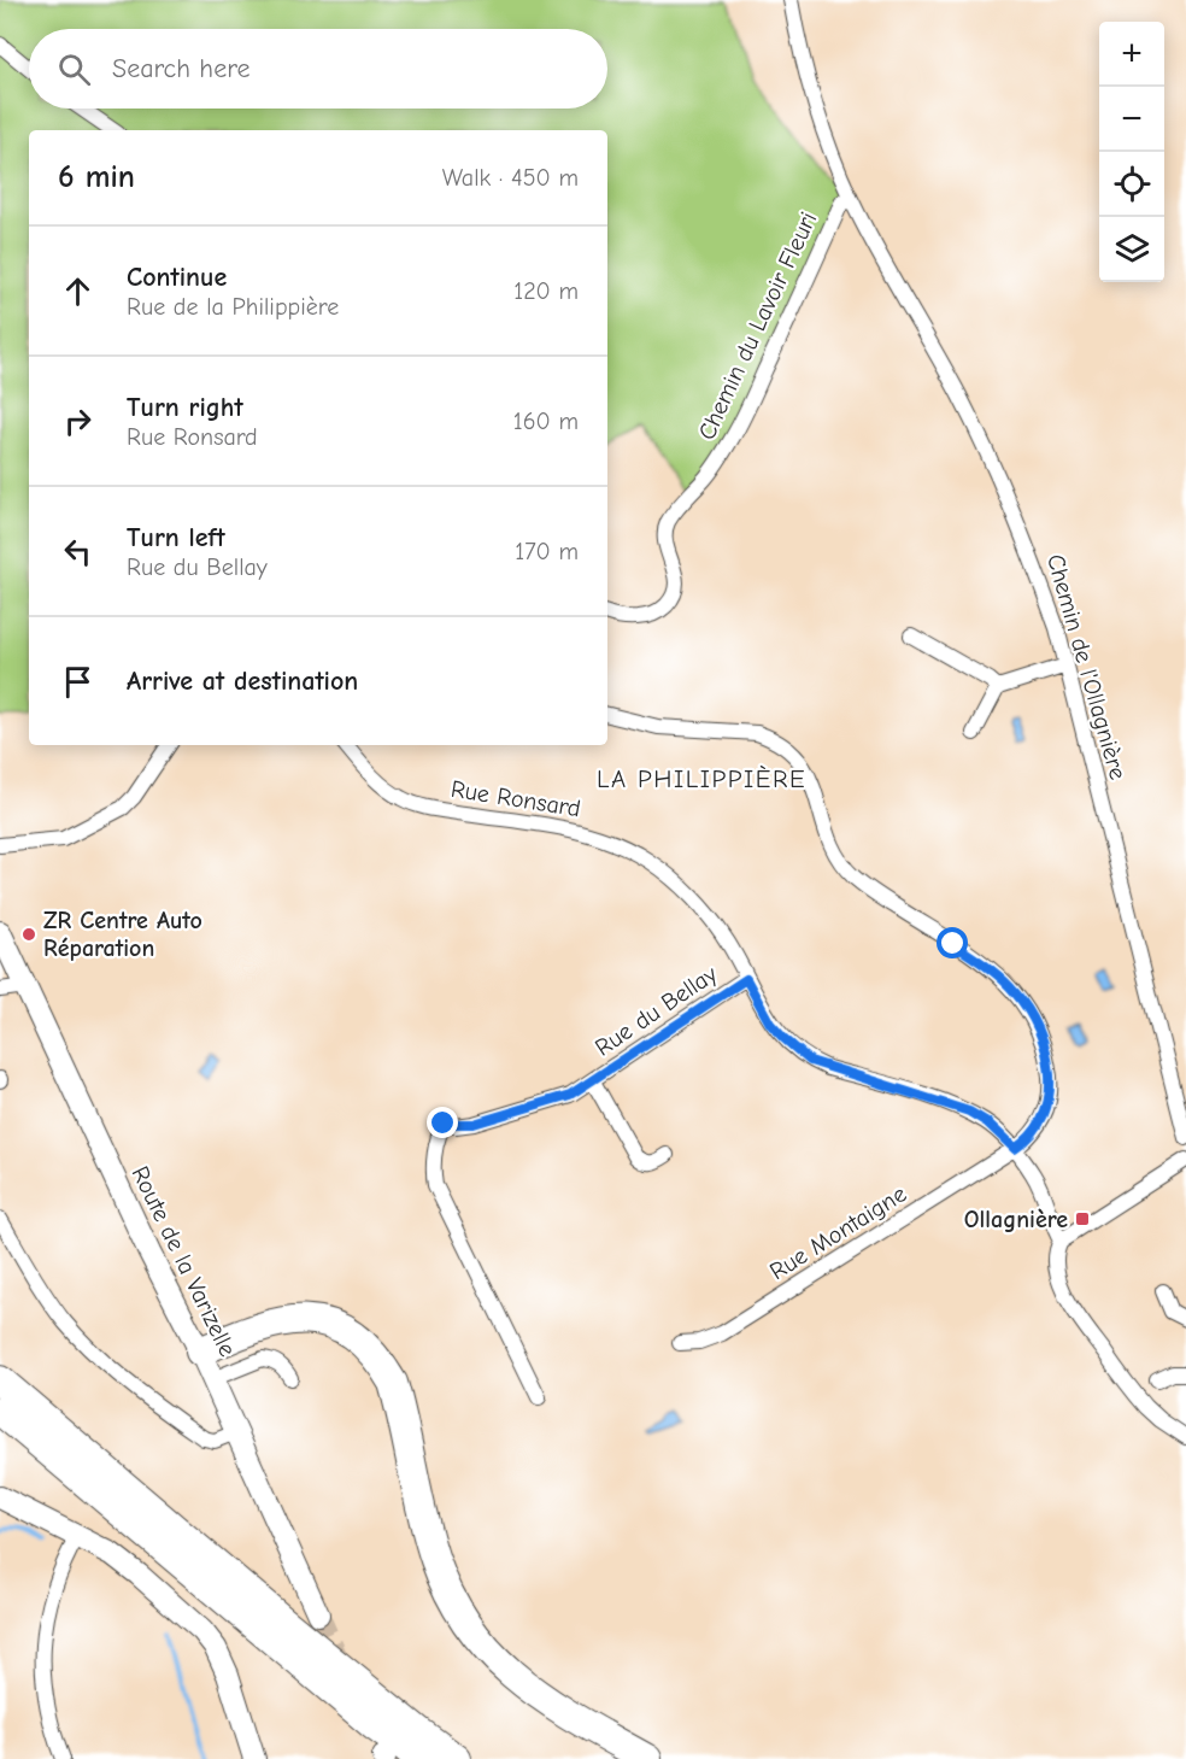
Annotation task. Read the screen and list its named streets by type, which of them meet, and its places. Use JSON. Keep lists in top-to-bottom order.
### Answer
{
  "streets": {
    "street": [
      "Chemin du Lavoir Fleuri",
      "Chemin de l'Ollagnière",
      "Rue Ronsard",
      "Rue du Bellay",
      "Rue Montaigne",
      "Route de la Varizelle"
    ]
  },
  "crossings": [
    ["Chemin du Lavoir Fleuri", "Chemin de l'Ollagnière"],
    ["Rue Ronsard", "Rue du Bellay"],
    ["Rue Ronsard", "Rue Montaigne"]
  ],
  "districts": ["LA PHILIPPIÈRE"],
  "places": {
    "other": ["ZR Centre Auto Réparation"],
    "transit": ["Ollagnière"]
  },
  "page": {
    "map_buttons": ["+", "−"],
    "search": "Search here",
    "heading": ["6 min", "Walk · 450 m"],
    "list": [
      ["Continue", "Rue de la Philippière", "120 m"],
      ["Turn right", "Rue Ronsard", "160 m"],
      ["Turn left", "Rue du Bellay", "170 m"],
      "Arrive at destination"
    ]
  }
}
